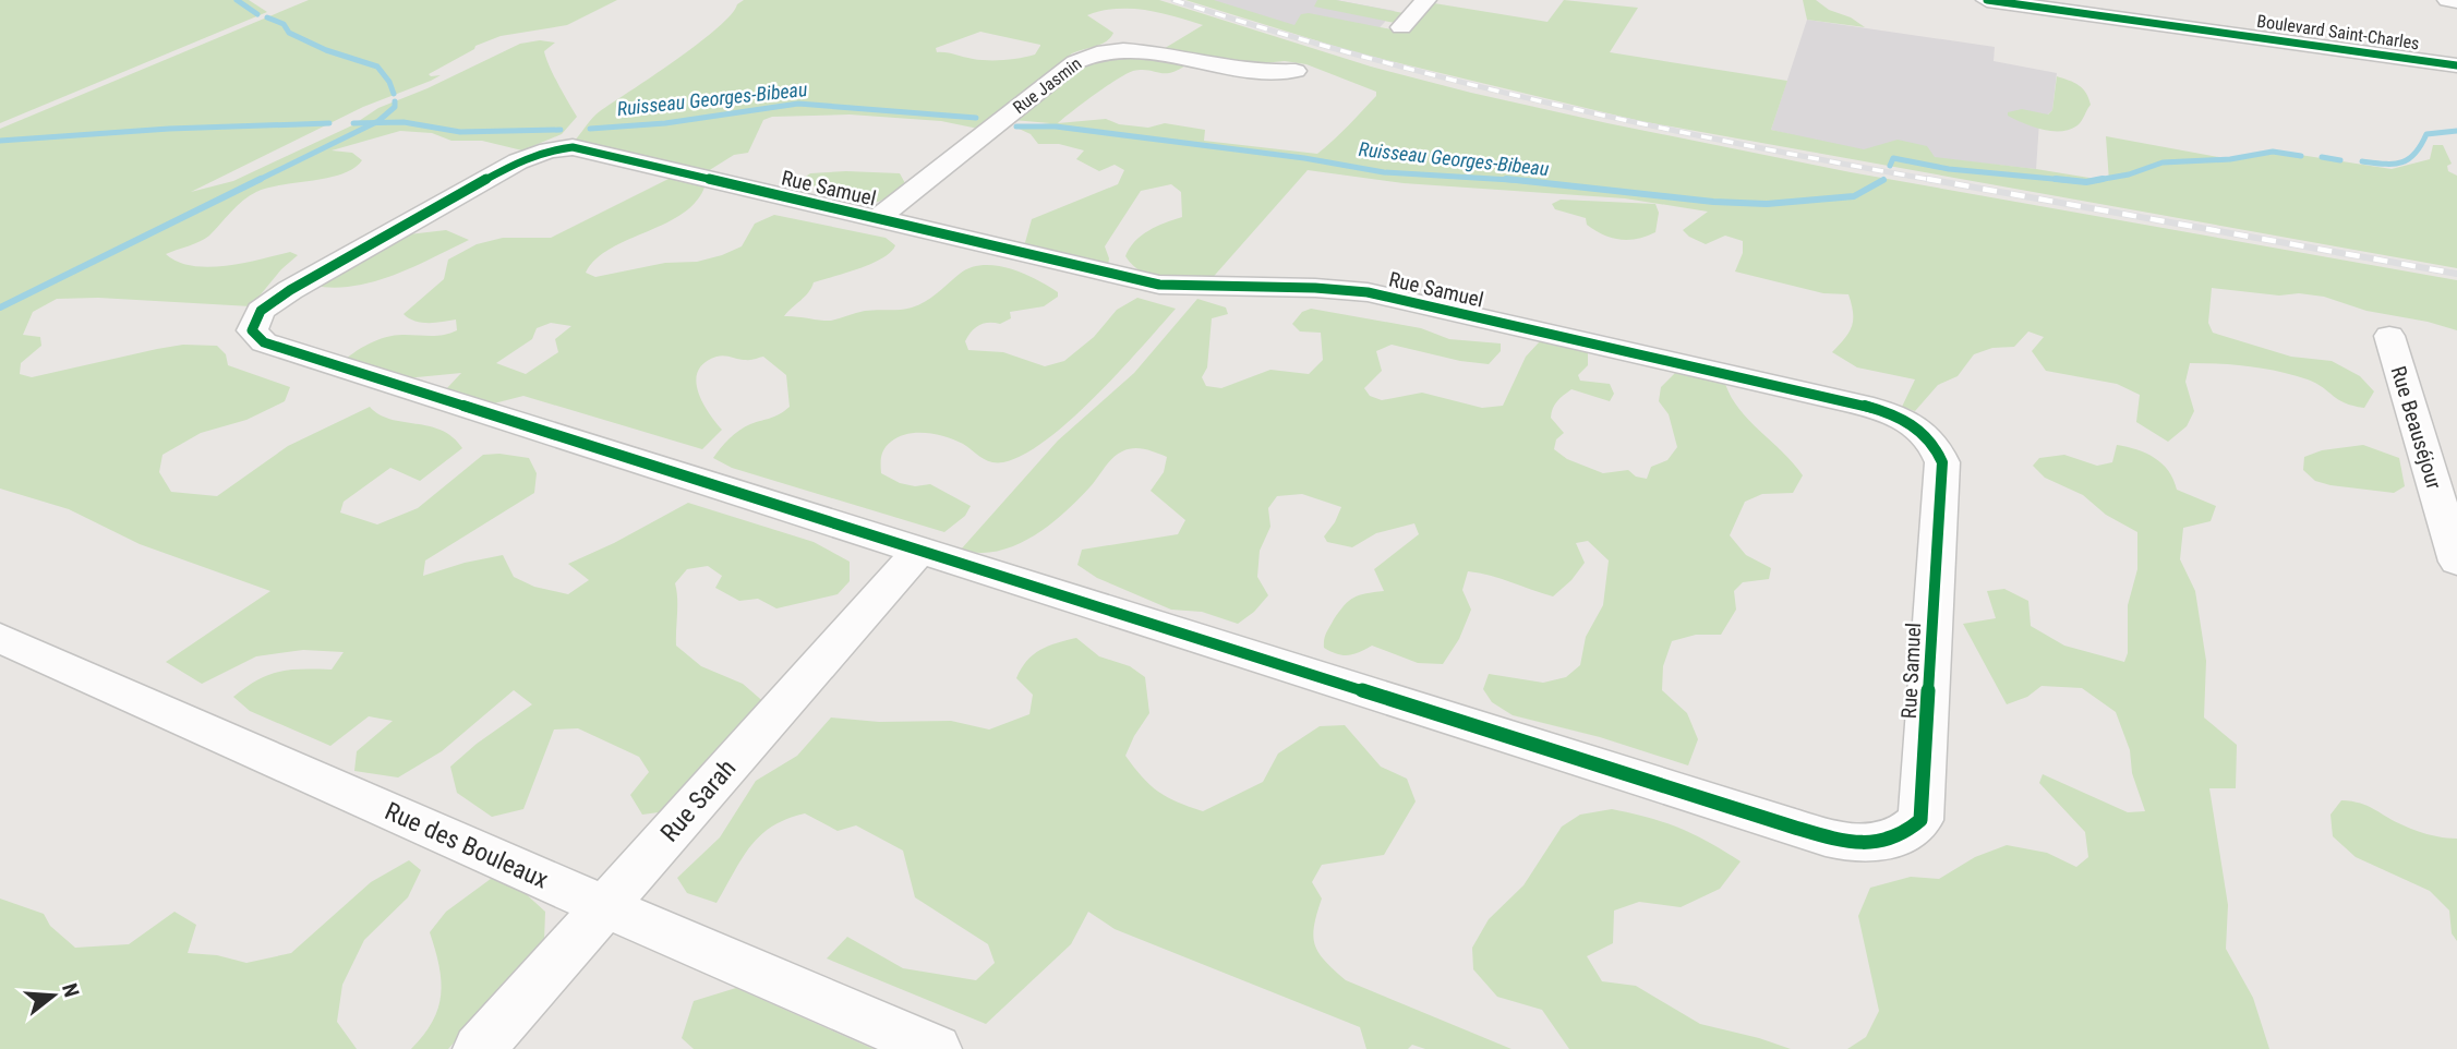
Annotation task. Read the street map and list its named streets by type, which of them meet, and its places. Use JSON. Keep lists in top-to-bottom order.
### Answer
{
  "streets": {
    "street": [
      "Boulevard Saint-Charles",
      "Rue Jasmin",
      "Rue Samuel",
      "Rue Beauséjour",
      "Rue Sarah",
      "Rue des Bouleaux"
    ]
  },
  "crossings": [
    ["Rue Jasmin", "Rue Samuel"],
    ["Rue Samuel", "Rue Sarah"],
    ["Rue Sarah", "Rue des Bouleaux"]
  ],
  "water": ["Ruisseau Georges-Bibeau"],
  "north": "right"
}
